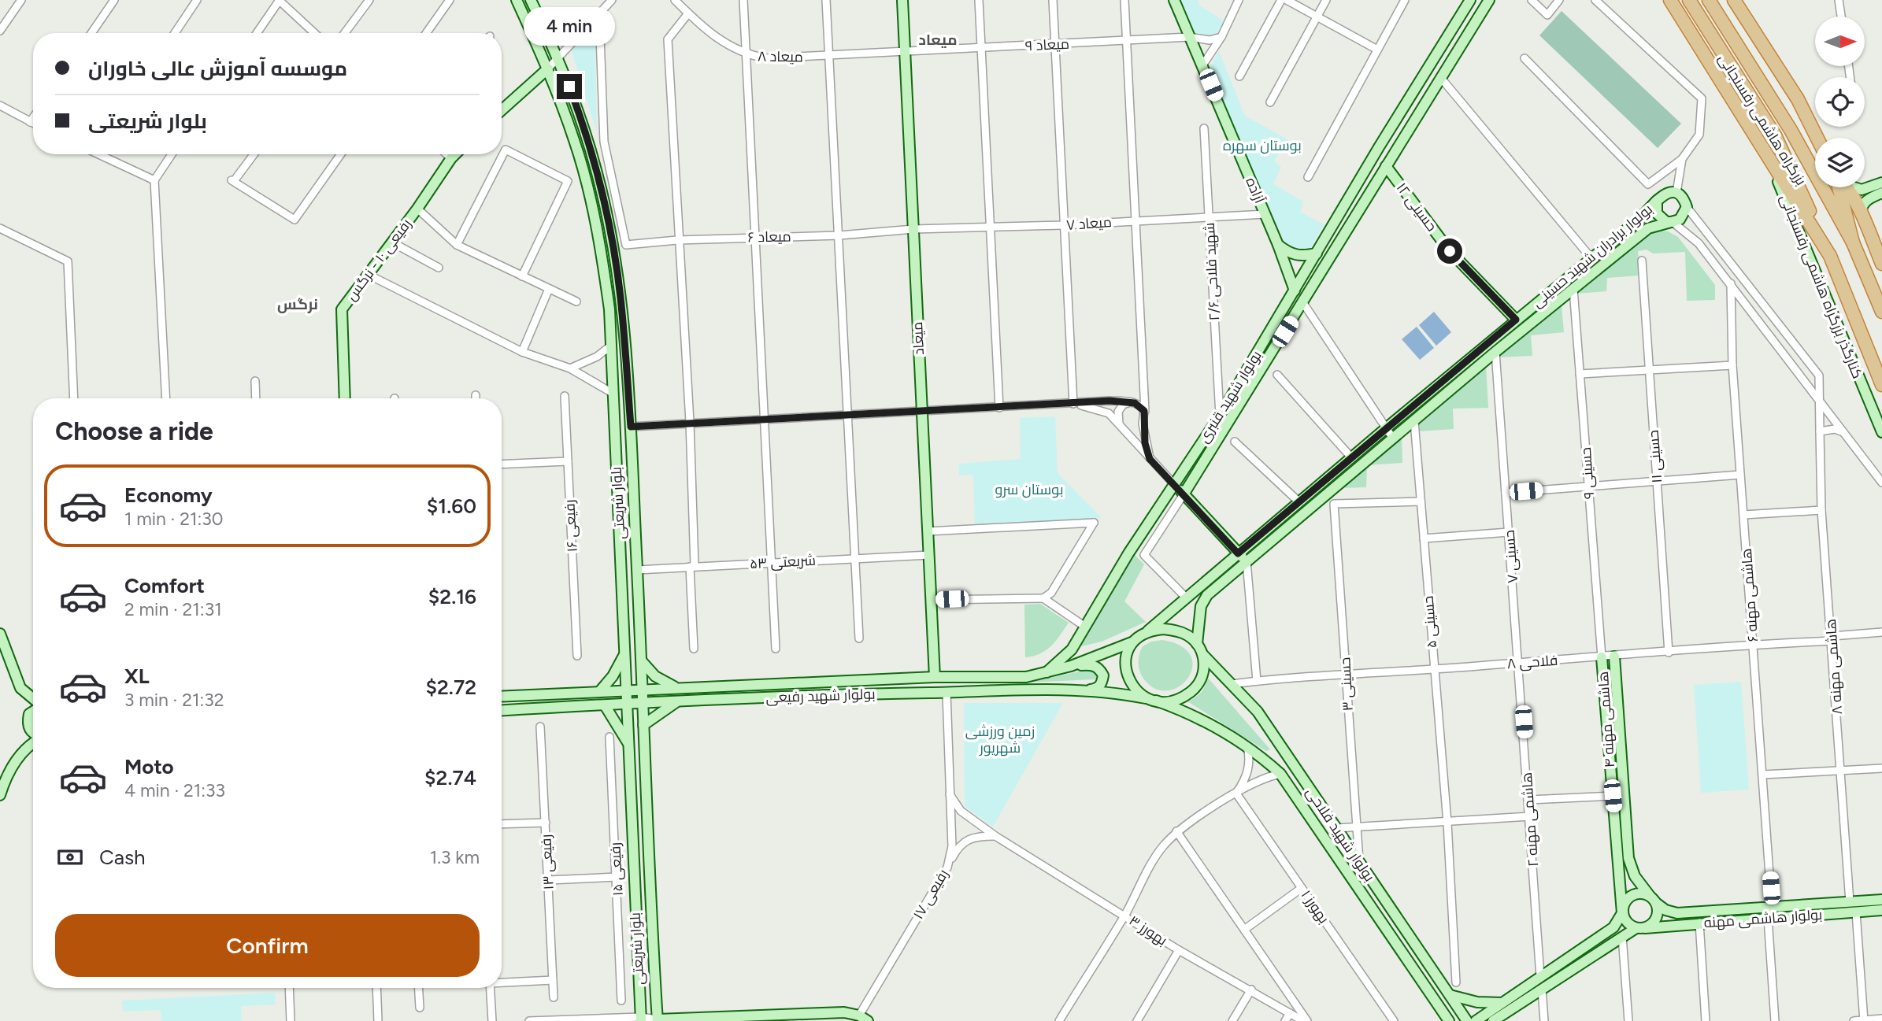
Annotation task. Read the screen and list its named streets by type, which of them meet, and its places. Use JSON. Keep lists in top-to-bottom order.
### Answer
{
  "streets": {
    "highway": ["بزرگراه هاشمی رفسنجانی"],
    "main road": [
      "آزاده",
      "حسینی ۱۲",
      "بولوار برادران شهید حسینی",
      "رفیعی ۱۰ - نرگس",
      "کنارگذر بزرگراه هاشمی رفسنجانی",
      "میعاد",
      "بولوار شهید قنبری",
      "بلوار شریعتی",
      "بولوار شهید رفیعی",
      "هاشمی مهنه ۴",
      "بولوار شهید فلاحی",
      "بولوار هاشمی مهنه"
    ],
    "street": [
      "میعاد ۹",
      "میعاد ۸",
      "میعاد ۷",
      "میعاد ۶",
      "شهید فلاحی ۲/۶",
      "حسینی ۱۱",
      "حسینی ۹",
      "رفیعی ۱۶",
      "حسینی ۷",
      "شریعتی ۵۳",
      "هاشمی مهنه ۶",
      "حسینی ۵",
      "فلاحی ۸",
      "هاشمی مهنه ۸",
      "حسینی ۳",
      "هاشمی مهنه ۲",
      "رفیعی ۱۳",
      "رفیعی ۱۵",
      "رفیعی ۱۷",
      "بهورز ۱",
      "بهورز ۳"
    ]
  },
  "crossings": [
    ["میعاد ۹", "میعاد ۸"],
    ["میعاد ۹", "آزاده"],
    ["میعاد ۹", "میعاد"],
    ["میعاد ۸", "میعاد"],
    ["بزرگراه هاشمی رفسنجانی", "کنارگذر بزرگراه هاشمی رفسنجانی"],
    ["آزاده", "میعاد ۷"],
    ["آزاده", "بولوار شهید قنبری"],
    ["حسینی ۱۲", "بولوار برادران شهید حسینی"],
    ["حسینی ۱۲", "بولوار شهید قنبری"],
    ["میعاد ۷", "میعاد ۶"],
    ["میعاد ۷", "شهید فلاحی ۲/۶"],
    ["میعاد ۷", "میعاد"],
    ["میعاد ۶", "میعاد"],
    ["بولوار برادران شهید حسینی", "بولوار شهید قنبری"],
    ["بولوار برادران شهید حسینی", "حسینی ۹"],
    ["بولوار برادران شهید حسینی", "حسینی ۷"],
    ["بولوار برادران شهید حسینی", "حسینی ۵"],
    ["بولوار برادران شهید حسینی", "هاشمی مهنه ۸"],
    ["بولوار برادران شهید حسینی", "بولوار شهید رفیعی"],
    ["بولوار برادران شهید حسینی", "بولوار شهید فلاحی"],
    ["شهید فلاحی ۲/۶", "بولوار شهید قنبری"],
    ["میعاد", "شریعتی ۵۳"],
    ["میعاد", "بولوار شهید رفیعی"],
    ["بولوار شهید قنبری", "بولوار شهید رفیعی"],
    ["حسینی ۱۱", "فلاحی ۸"],
    ["حسینی ۹", "فلاحی ۸"],
    ["حسینی ۹", "هاشمی مهنه ۴"],
    ["بلوار شریعتی", "شریعتی ۵۳"],
    ["بلوار شریعتی", "بولوار شهید رفیعی"],
    ["حسینی ۷", "فلاحی ۸"],
    ["حسینی ۷", "هاشمی مهنه ۲"],
    ["هاشمی مهنه ۶", "فلاحی ۸"],
    ["هاشمی مهنه ۶", "بولوار هاشمی مهنه"],
    ["حسینی ۵", "فلاحی ۸"],
    ["حسینی ۵", "حسینی ۳"],
    ["فلاحی ۸", "هاشمی مهنه ۸"],
    ["فلاحی ۸", "حسینی ۳"],
    ["فلاحی ۸", "هاشمی مهنه ۴"],
    ["فلاحی ۸", "هاشمی مهنه ۲"],
    ["فلاحی ۸", "بولوار شهید فلاحی"],
    ["هاشمی مهنه ۸", "بولوار هاشمی مهنه"],
    ["حسینی ۳", "بولوار شهید فلاحی"],
    ["بولوار شهید رفیعی", "بولوار شهید فلاحی"],
    ["بولوار شهید رفیعی", "رفیعی ۱۷"],
    ["هاشمی مهنه ۴", "بولوار هاشمی مهنه"],
    ["هاشمی مهنه ۲", "بولوار هاشمی مهنه"],
    ["رفیعی ۱۷", "بهورز ۳"]
  ],
  "districts": ["میعاد", "نرگس"],
  "parks": ["بوستان سهره", "بوستان سرو", "زمین ورزشی شهریور"],
  "north": "right",
  "page": {
    "bubble": "4 min",
    "banner": ["موسسه آموزش عالی خاوران", "بلوار شریعتی"],
    "heading": "Choose a ride",
    "list": [
      {
        "name": "Economy",
        "note": "1 min · 21:30",
        "value": "$1.60"
      },
      {
        "name": "Comfort",
        "note": "2 min · 21:31",
        "value": "$2.16"
      },
      {
        "name": "XL",
        "note": "3 min · 21:32",
        "value": "$2.72"
      },
      {
        "name": "Moto",
        "note": "4 min · 21:33",
        "value": "$2.74"
      }
    ],
    "pay": ["Cash", "1.3 km"],
    "buttons": "Confirm"
  }
}
